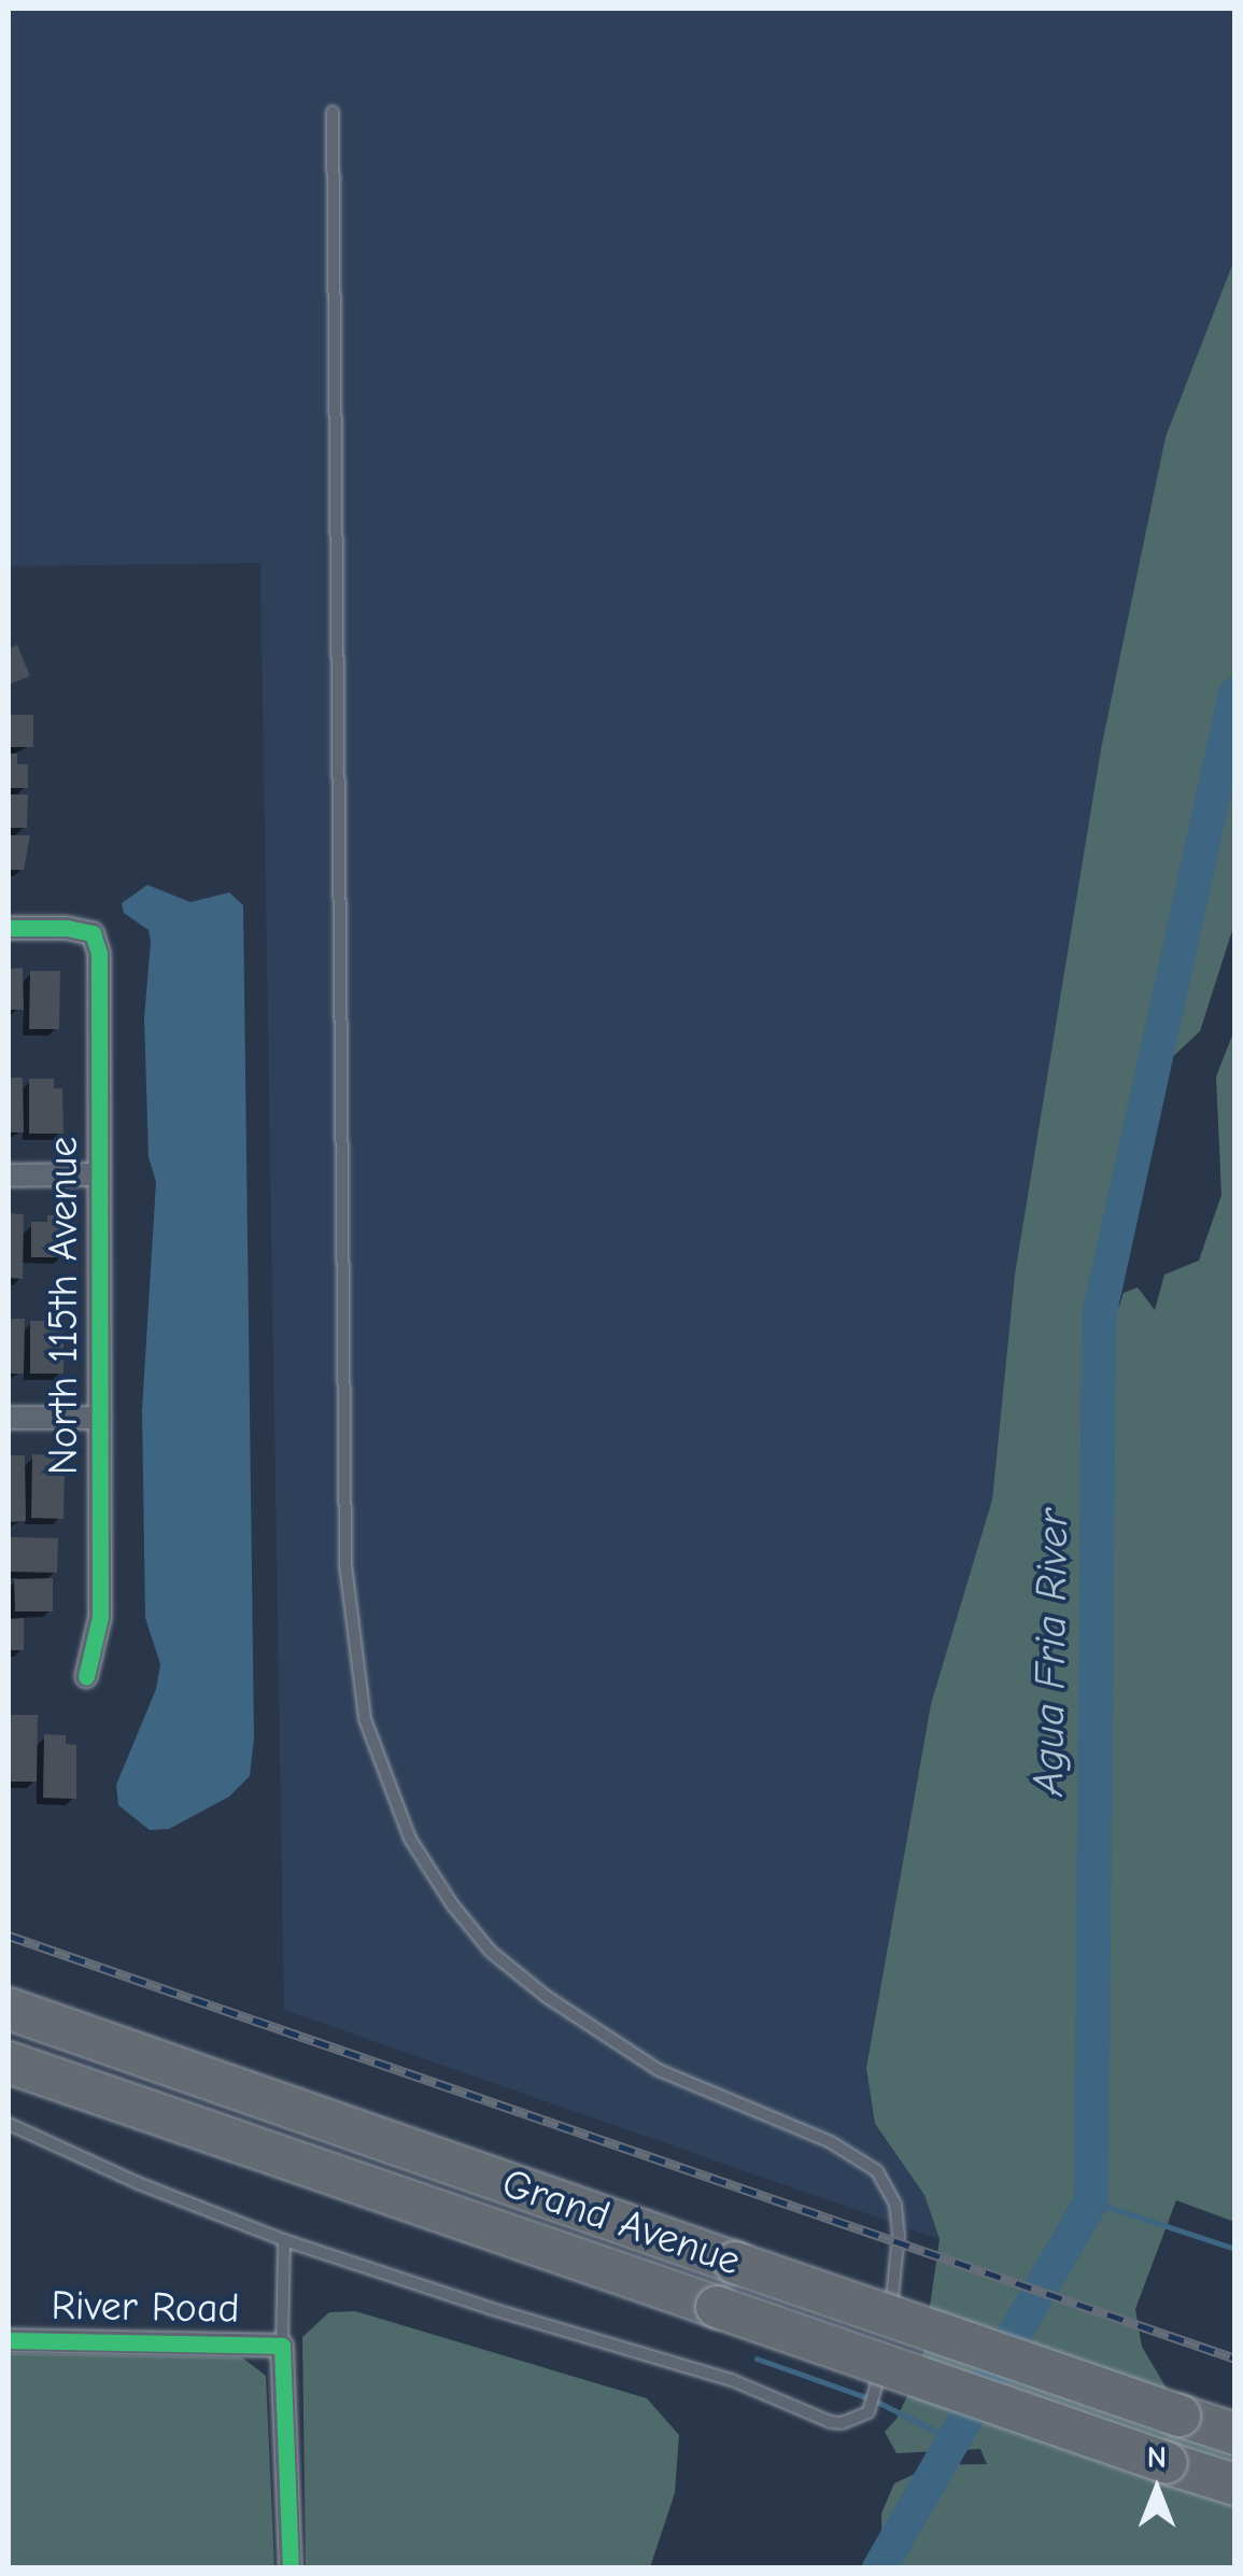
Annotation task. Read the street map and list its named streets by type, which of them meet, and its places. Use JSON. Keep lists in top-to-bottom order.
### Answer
{
  "streets": {
    "highway": ["Grand Avenue"],
    "street": ["North 115th Avenue", "River Road"]
  },
  "water": ["Agua Fria River"],
  "north": "top"
}
